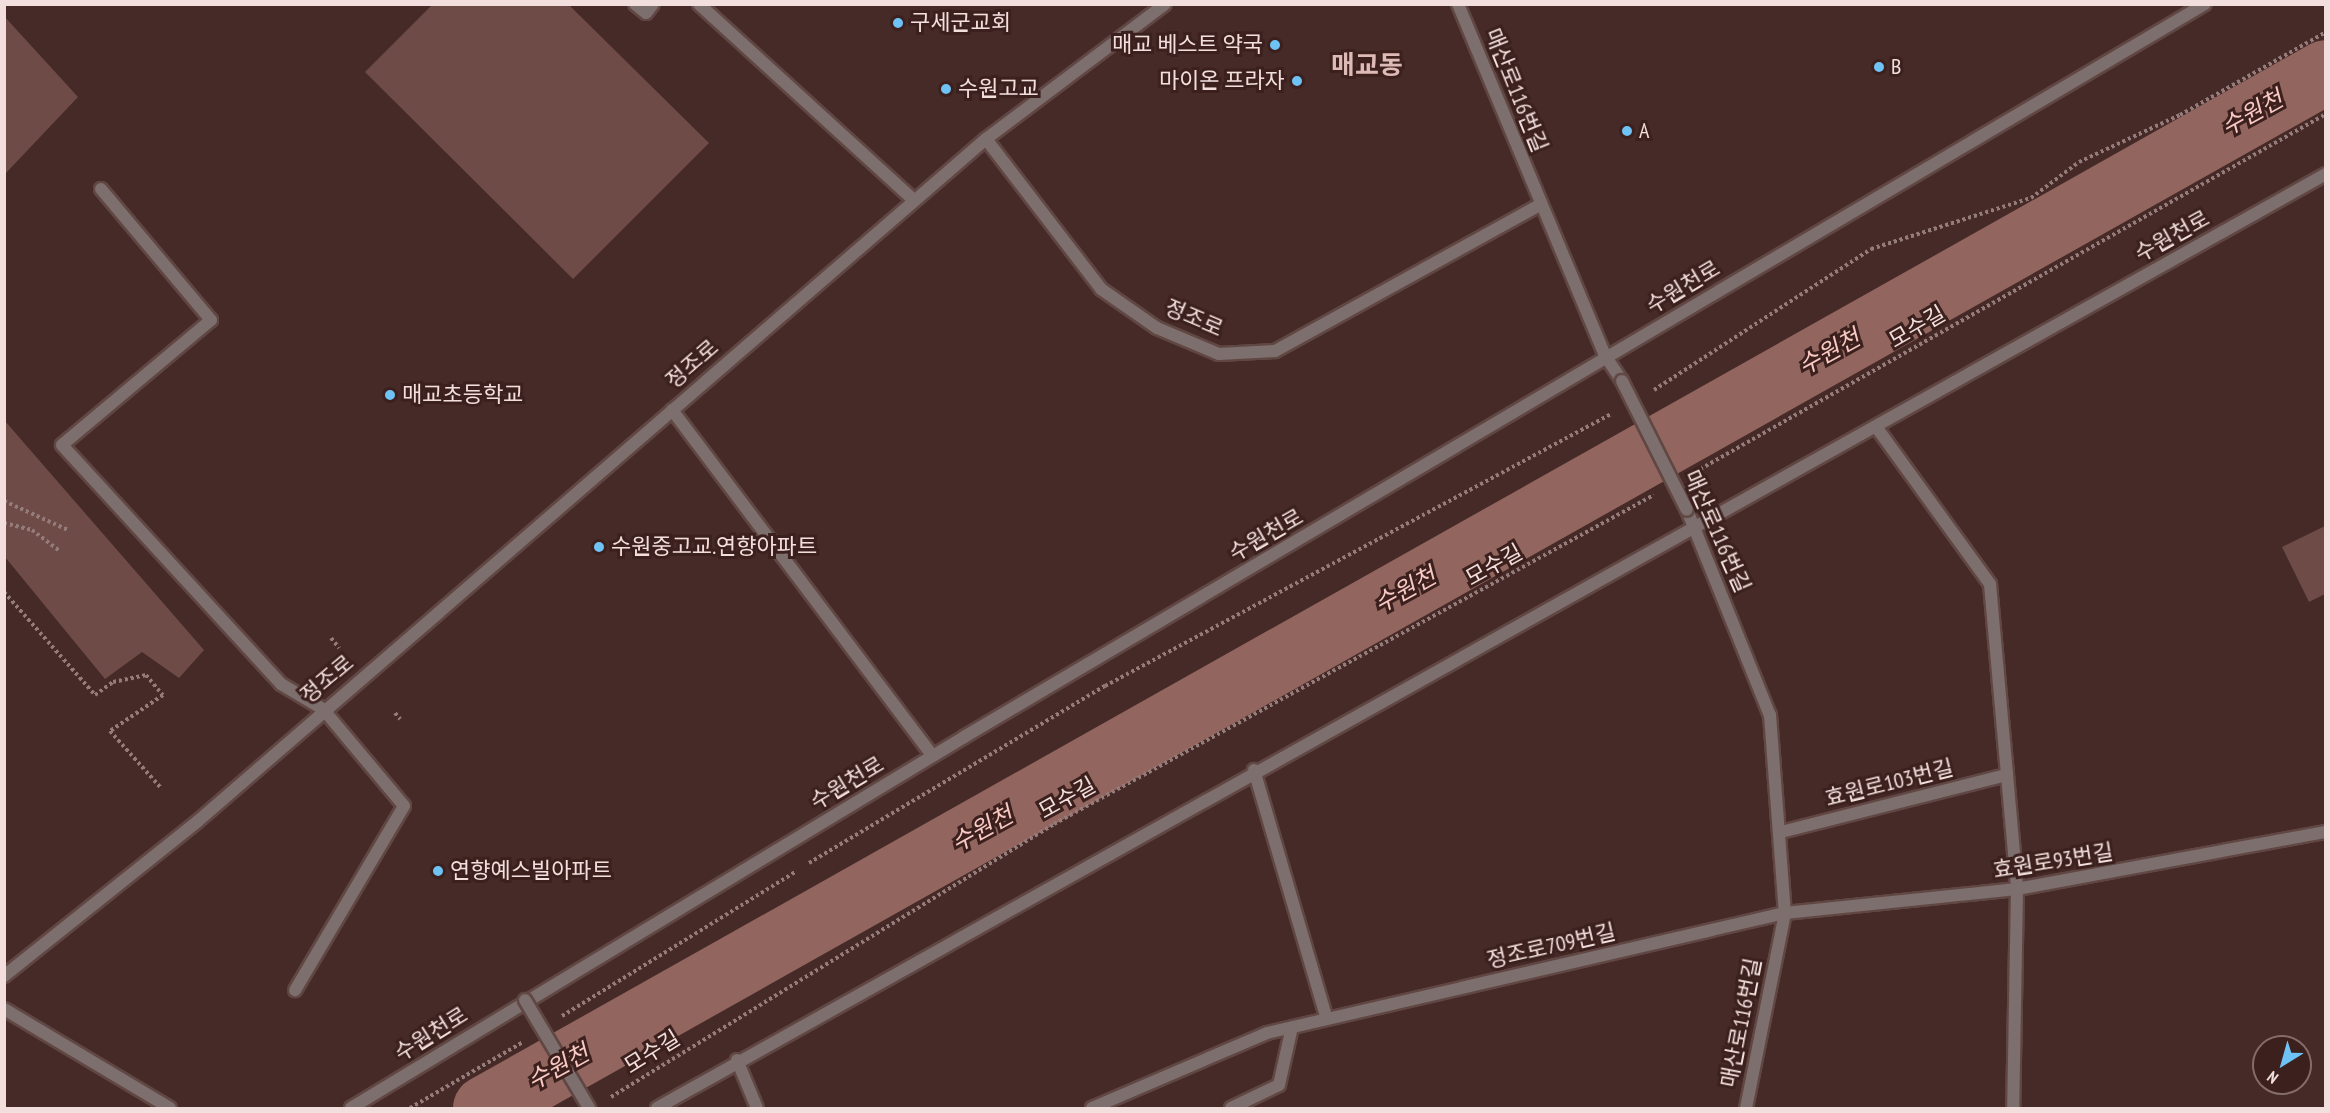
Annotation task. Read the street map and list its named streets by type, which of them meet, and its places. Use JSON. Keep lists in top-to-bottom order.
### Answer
{
  "streets": {
    "street": [
      "매산로116번길",
      "수원천로",
      "정조로",
      "효원로103번길",
      "효원로93번길",
      "정조로709번길"
    ],
    "path": ["모수길"]
  },
  "crossings": [
    ["매산로116번길", "수원천로"],
    ["매산로116번길", "정조로"],
    ["매산로116번길", "효원로103번길"],
    ["매산로116번길", "효원로93번길"],
    ["매산로116번길", "정조로709번길"],
    ["수원천로", "정조로"],
    ["효원로93번길", "정조로709번길"]
  ],
  "districts": ["매교동"],
  "water": ["수원천"],
  "places": [
    "구세군교회",
    "매교 베스트 약국",
    "B",
    "마이온 프라자",
    "수원고교",
    "A",
    "매교초등학교",
    "수원중고교.연향아파트",
    "연향예스빌아파트"
  ],
  "north": "bottom left"
}
